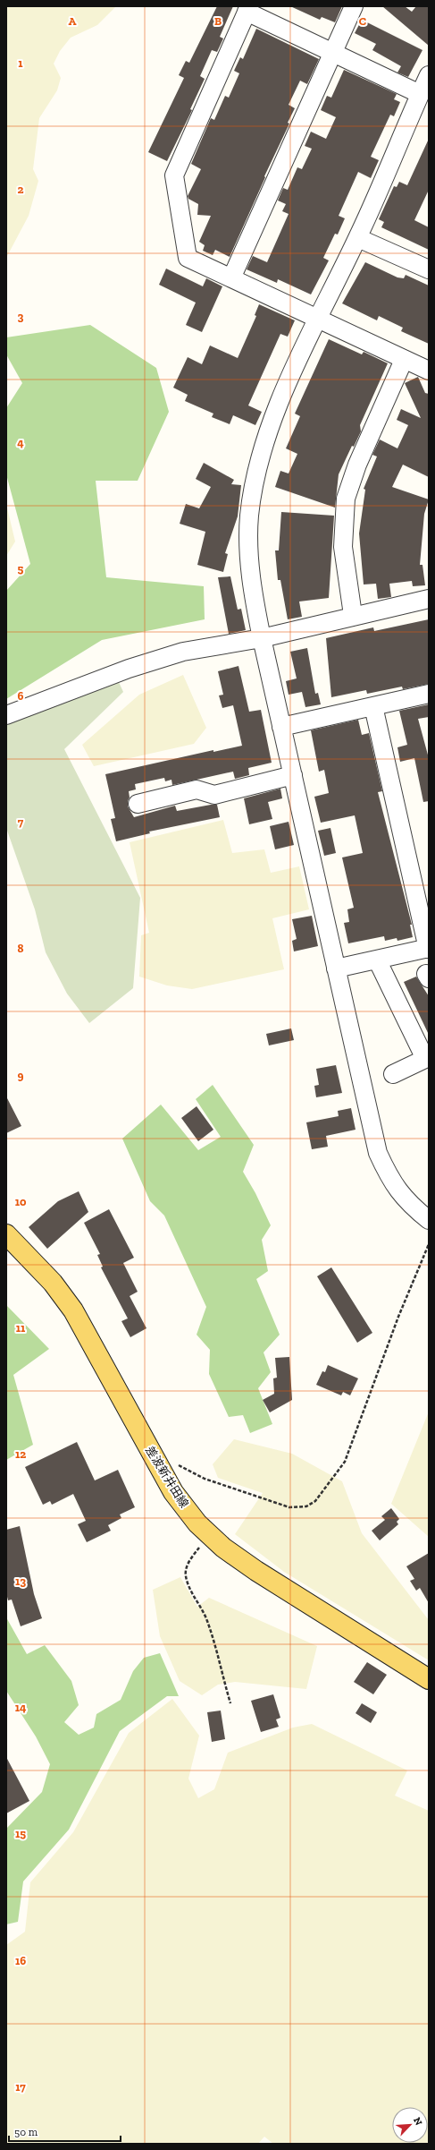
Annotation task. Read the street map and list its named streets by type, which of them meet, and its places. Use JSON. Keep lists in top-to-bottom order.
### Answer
{
  "streets": {
    "main road": ["差波新井田線"]
  },
  "scale_bar": "50 m",
  "north": "top right",
  "grid": {
    "columns": ["A", "B", "C"],
    "rows": [
      "1",
      "2",
      "3",
      "4",
      "5",
      "6",
      "7",
      "8",
      "9",
      "10",
      "11",
      "12",
      "13",
      "14",
      "15",
      "16",
      "17"
    ]
  }
}
